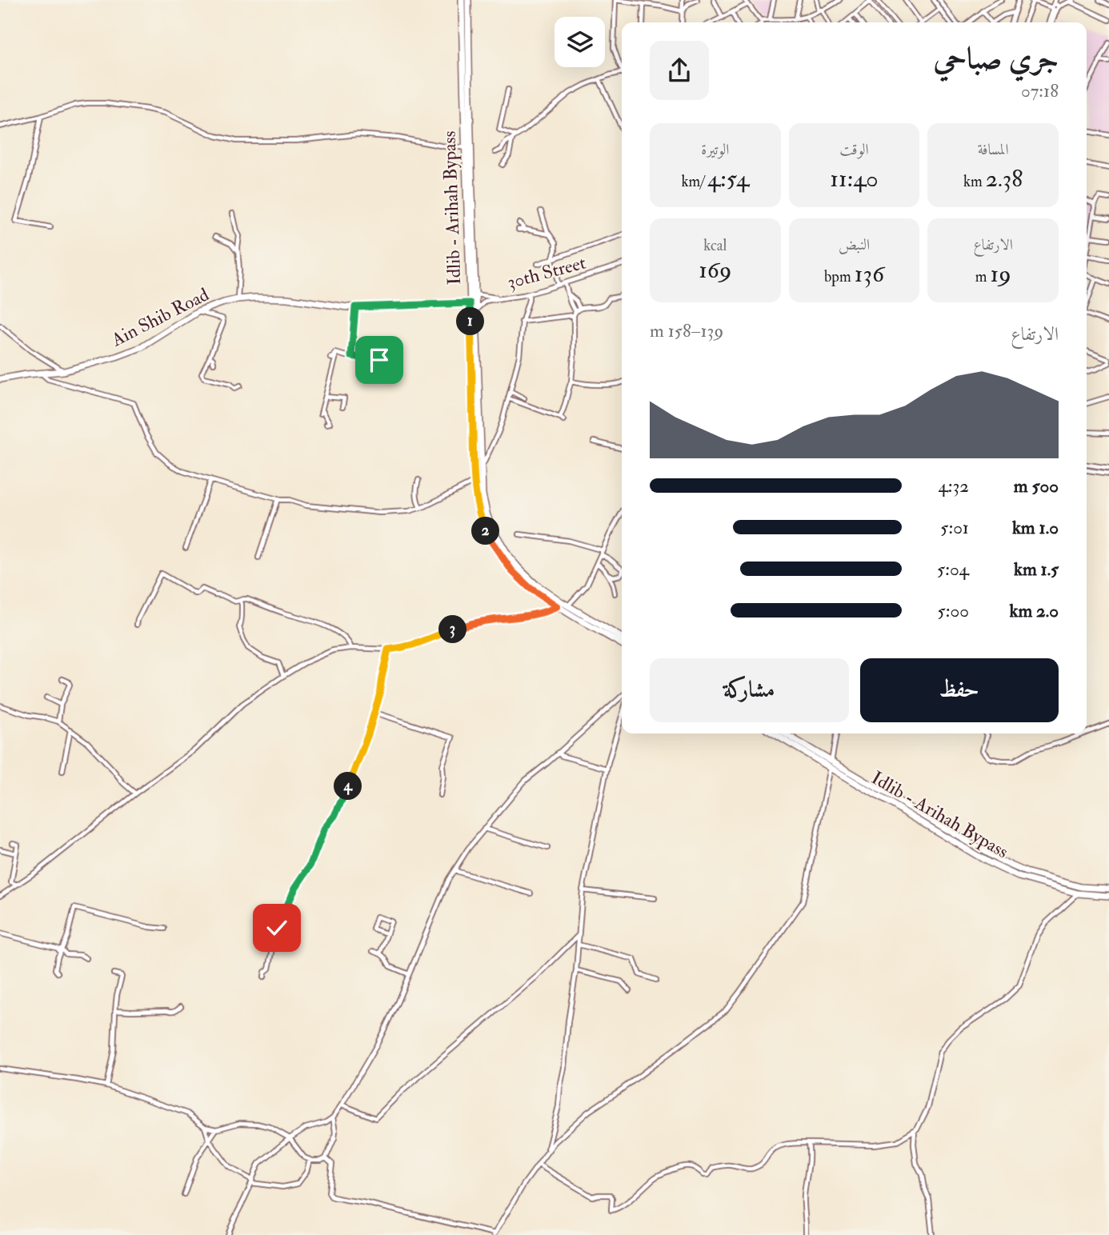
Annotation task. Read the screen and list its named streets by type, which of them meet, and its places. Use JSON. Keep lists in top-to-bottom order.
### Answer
{
  "streets": {
    "main road": ["Idlib - Arihah Bypass", "Ain Shib Road"],
    "street": ["30th Street"]
  },
  "crossings": [
    ["Idlib - Arihah Bypass", "30th Street"],
    ["Idlib - Arihah Bypass", "Ain Shib Road"]
  ],
  "page": {
    "heading": ["جري صباحي", "07:18"],
    "stats": [
      ["المسافة", "2.38 km"],
      ["الوقت", "11:40"],
      ["الوتيرة", "4:54 /km"],
      ["الارتفاع", "19 m"],
      ["النبض", "136 bpm"],
      ["kcal", "169"]
    ],
    "pins": [
      "1",
      "2",
      "3",
      "4"
    ],
    "chart": ["الارتفاع", "139–158 m"],
    "list": [
      {
        "name": "500 m",
        "note": "4:32"
      },
      {
        "name": "1.0 km",
        "note": "5:01"
      },
      {
        "name": "1.5 km",
        "note": "5:04"
      },
      {
        "name": "2.0 km",
        "note": "5:00"
      }
    ],
    "buttons": ["حفظ", "مشاركة"]
  }
}
